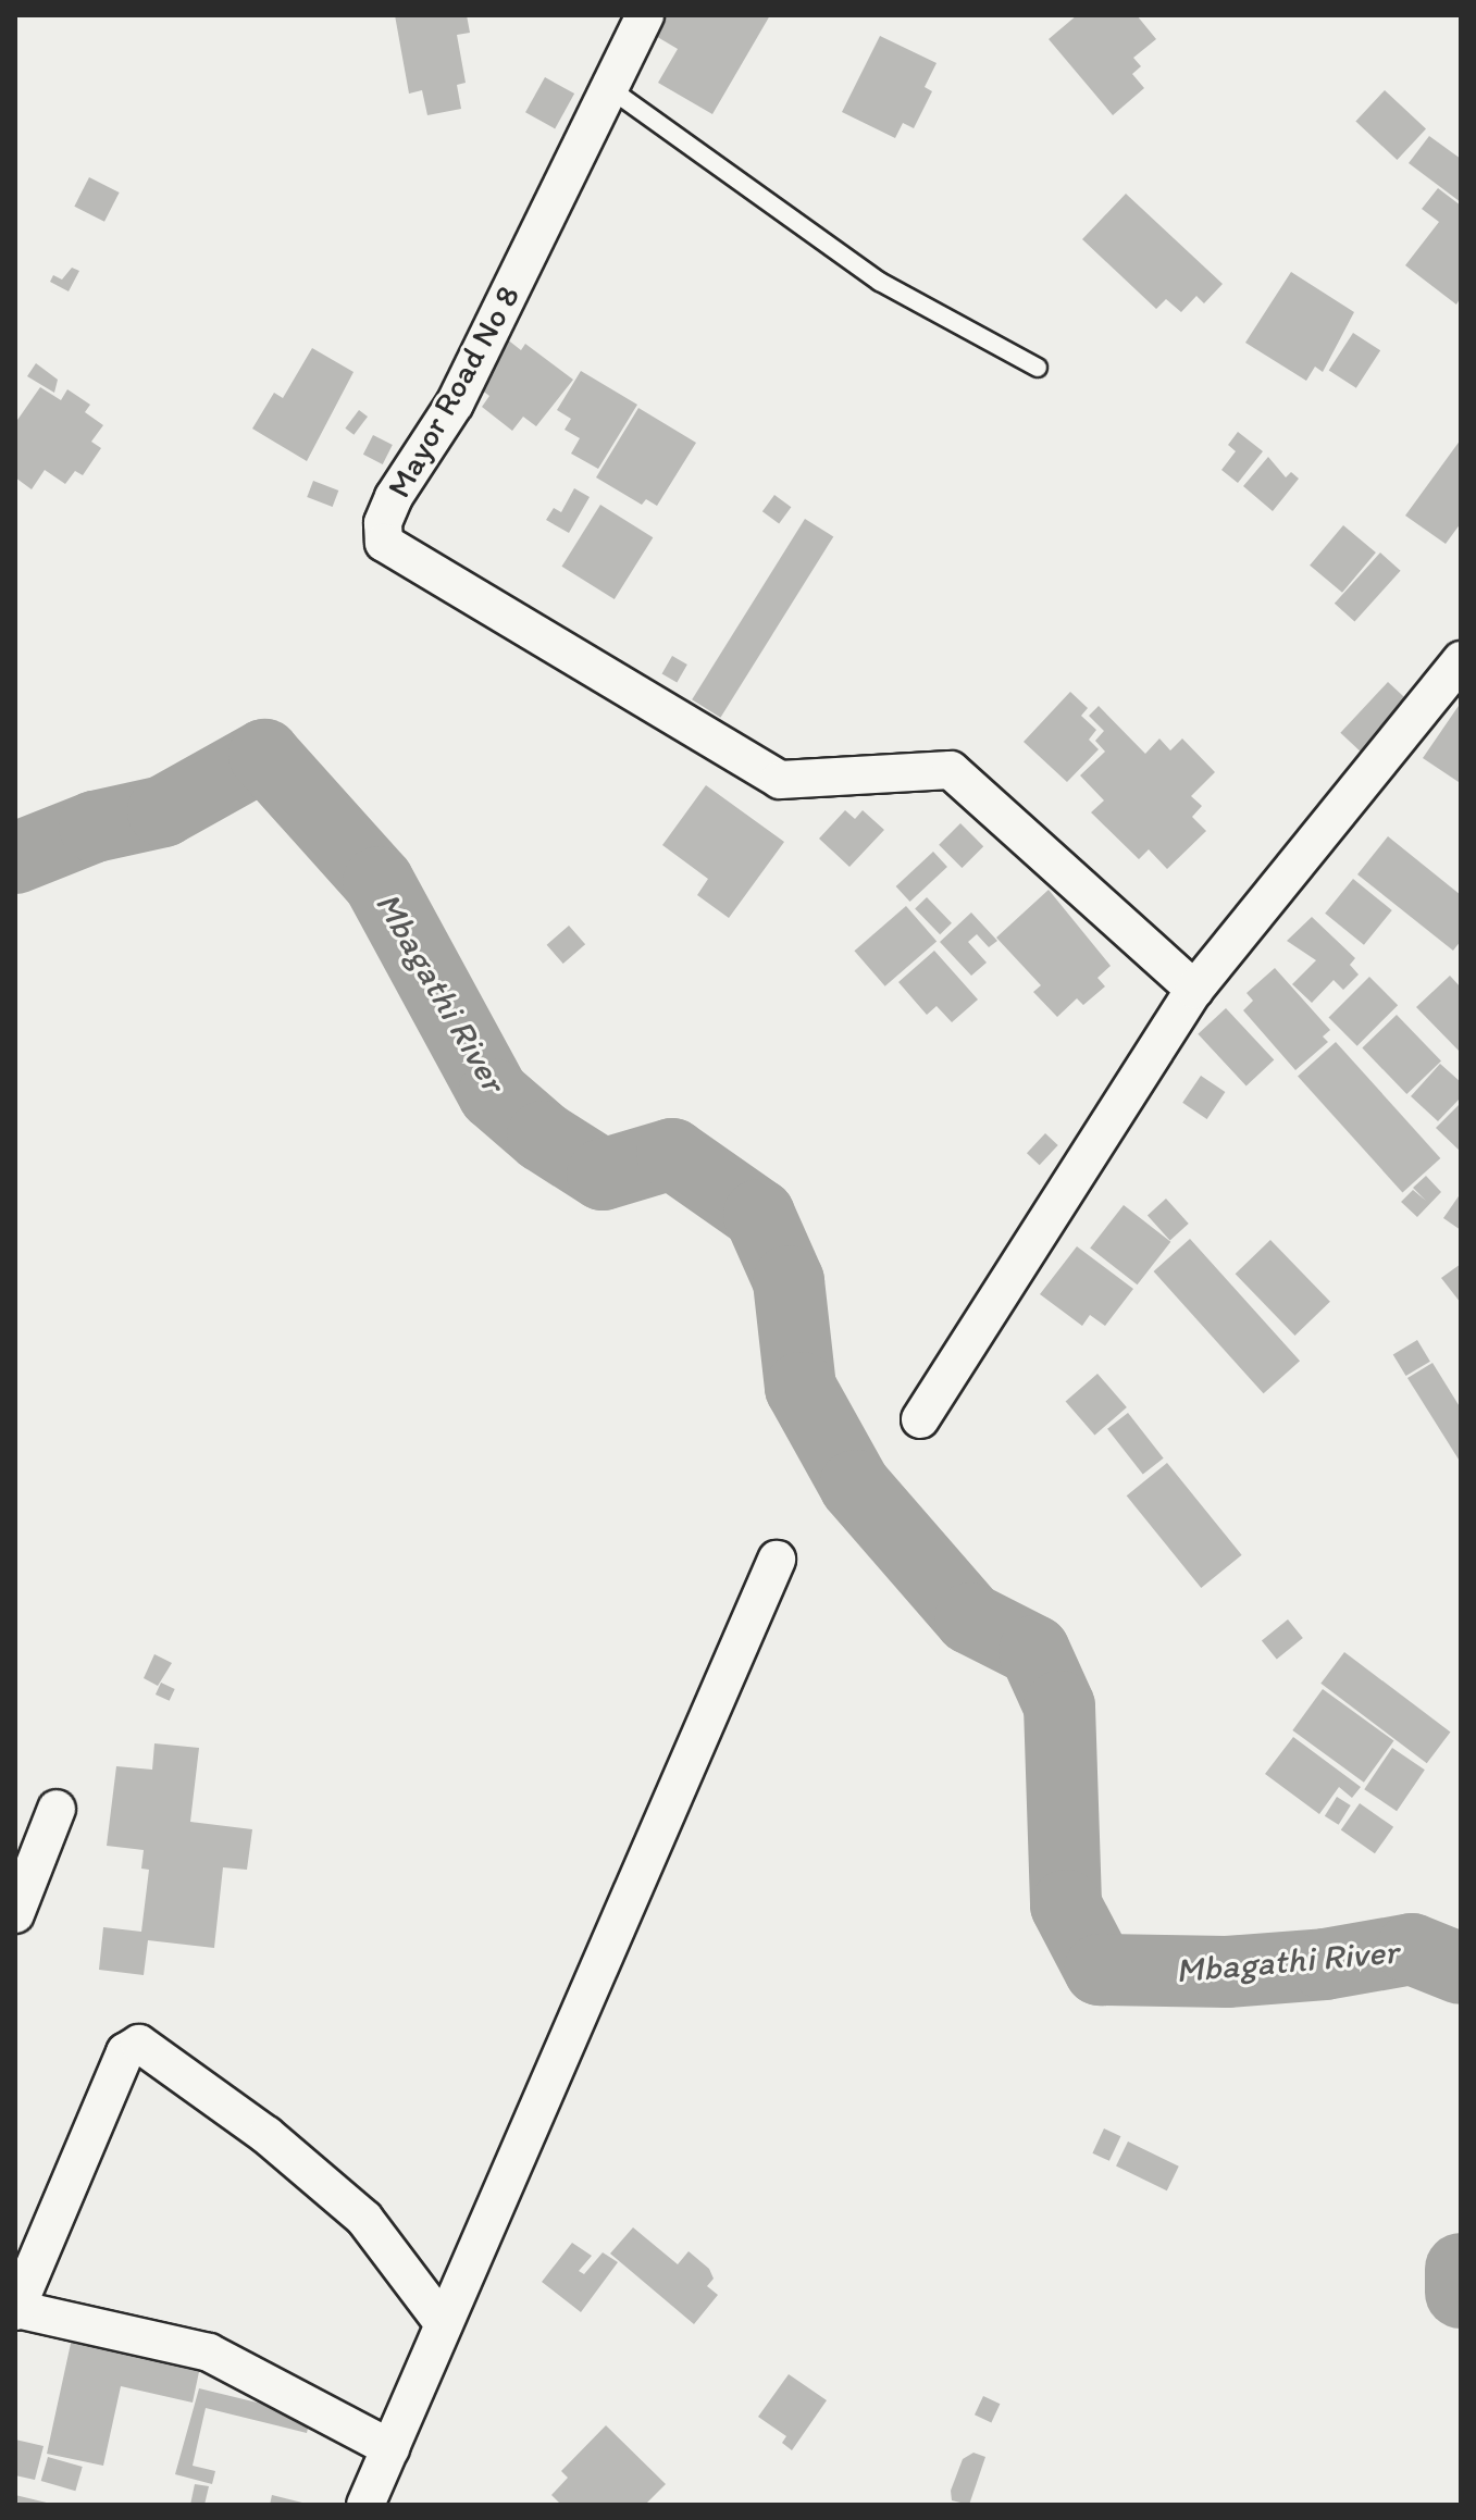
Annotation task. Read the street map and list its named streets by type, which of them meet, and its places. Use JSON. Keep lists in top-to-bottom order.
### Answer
{
  "streets": {
    "street": ["Mayor Road No 8"]
  },
  "water": ["Mbagathi River"]
}
